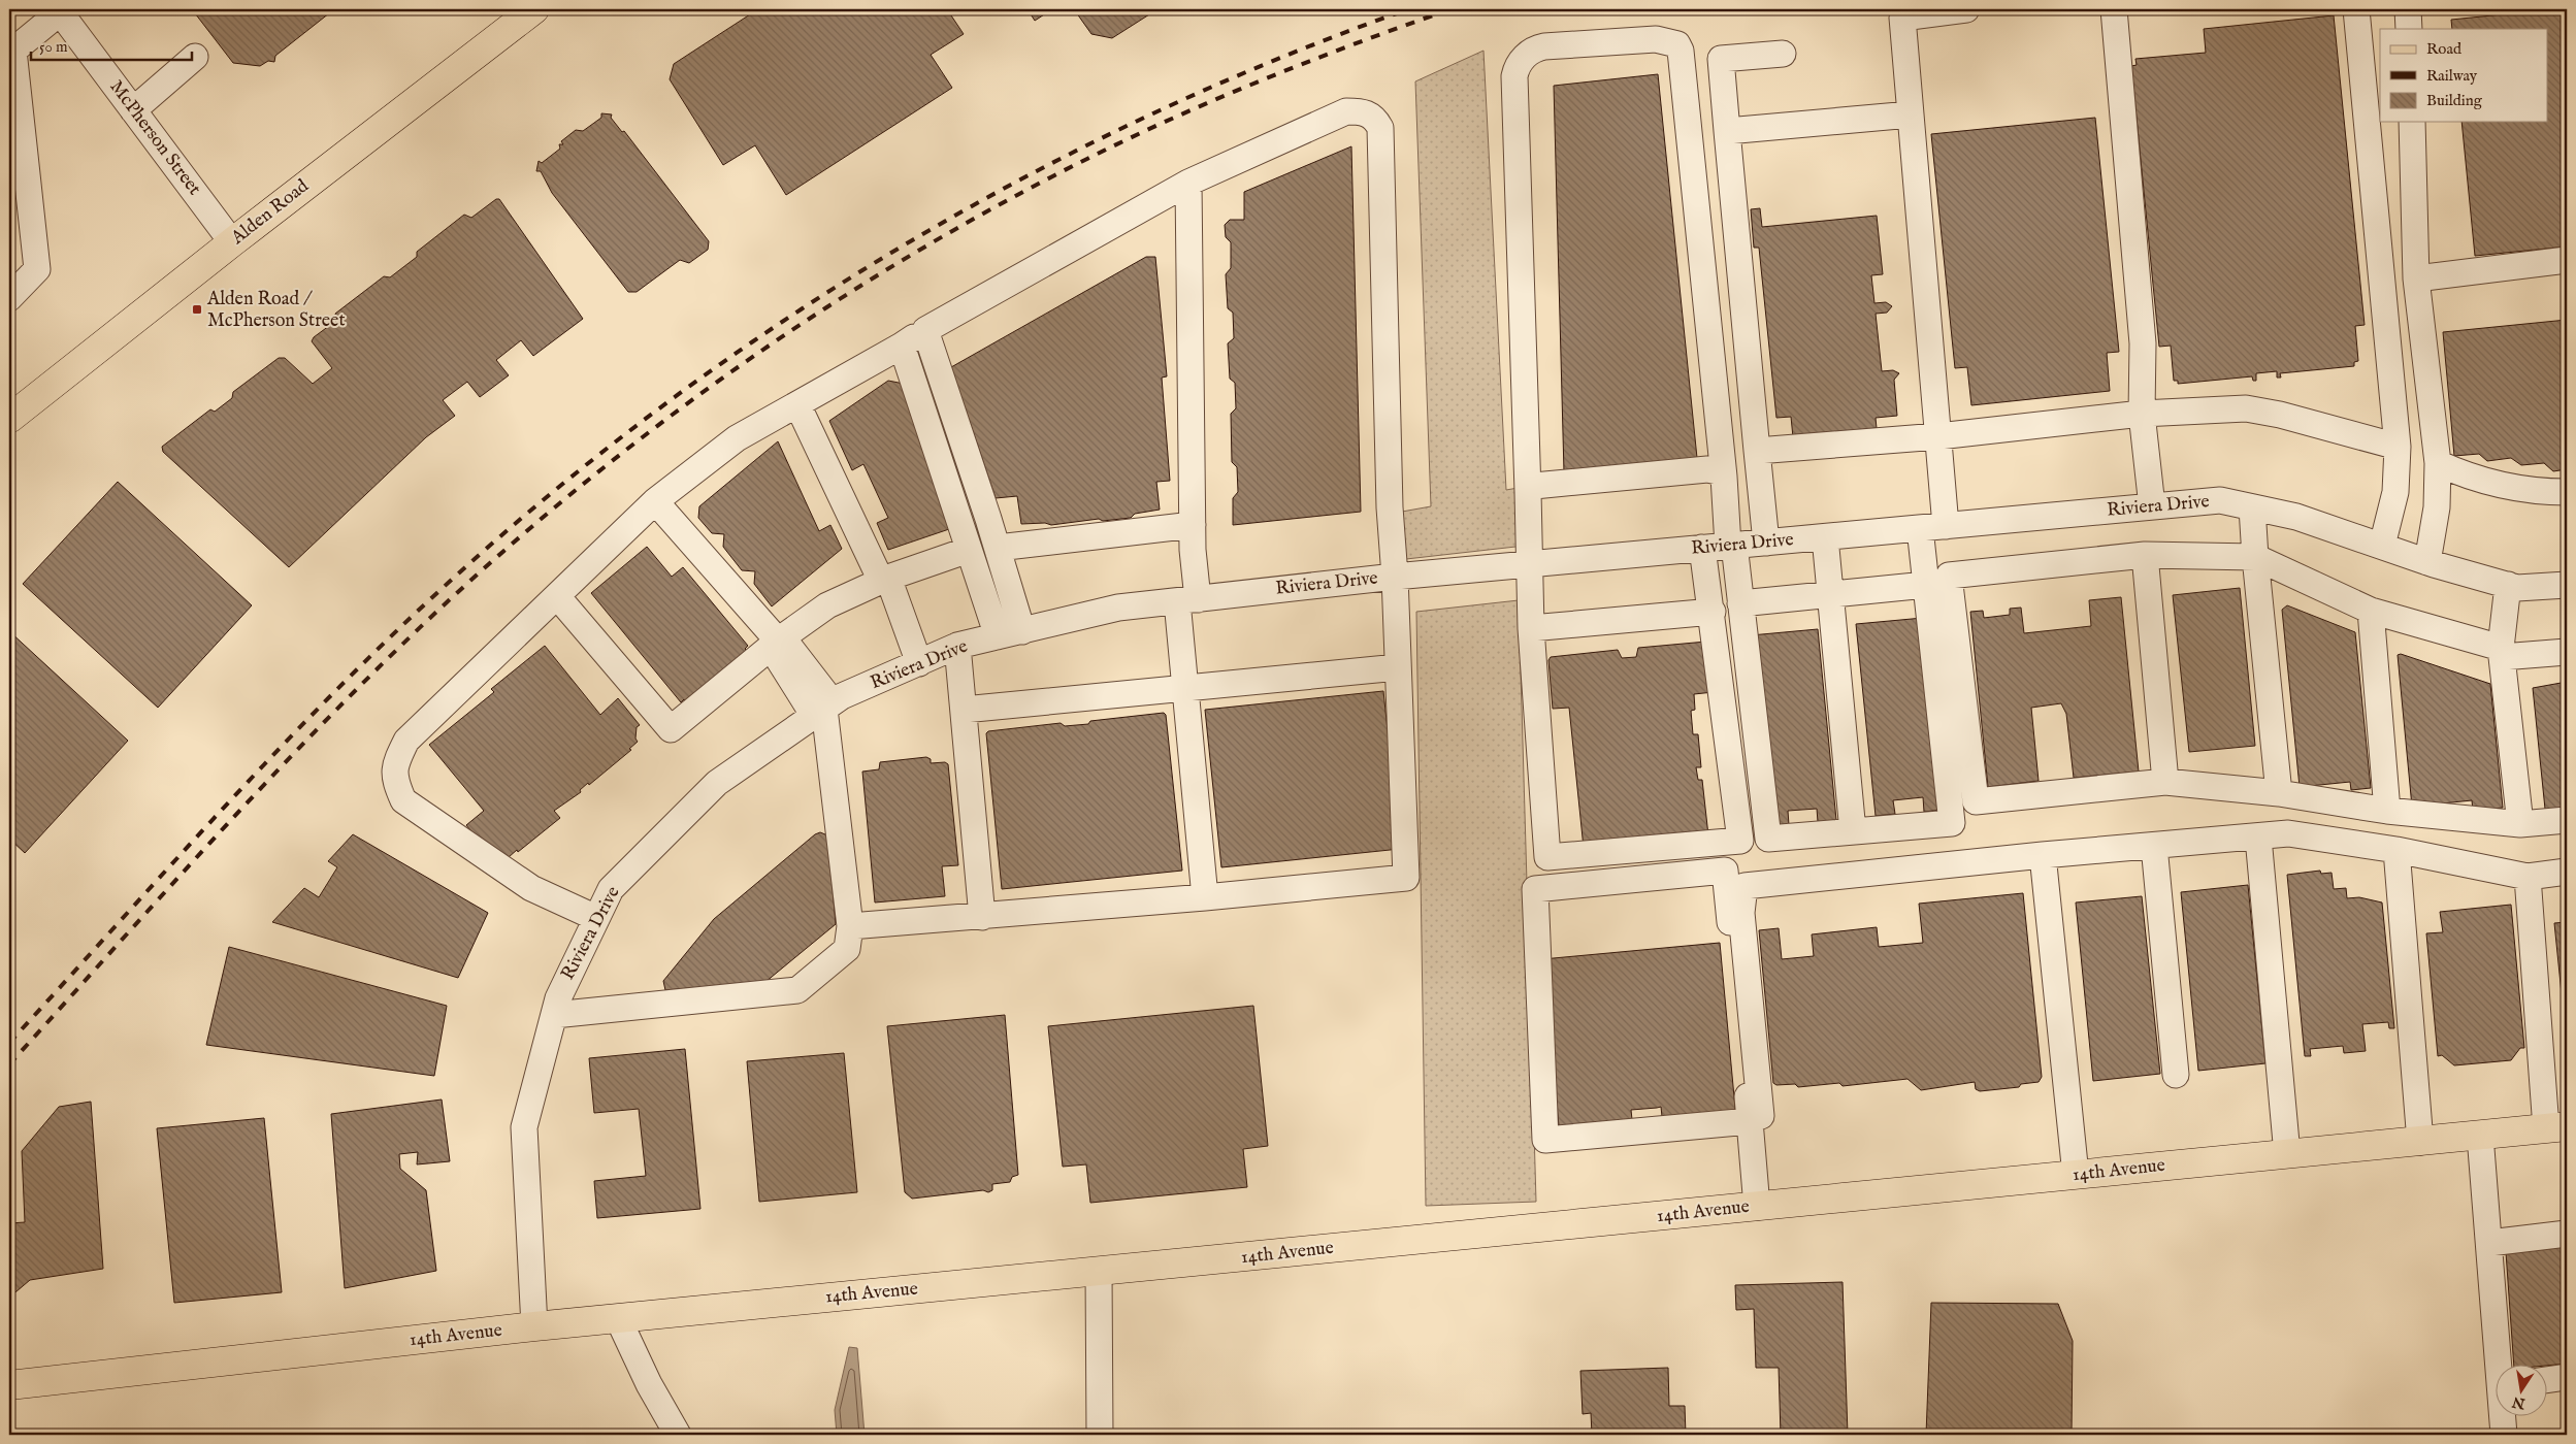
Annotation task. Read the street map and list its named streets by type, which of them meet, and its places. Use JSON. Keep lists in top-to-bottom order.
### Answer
{
  "streets": {
    "main road": ["Alden Road", "14th Avenue"],
    "street": ["McPherson Street", "Riviera Drive"]
  },
  "crossings": [
    ["McPherson Street", "Alden Road"],
    ["Riviera Drive", "14th Avenue"]
  ],
  "places": {
    "transit": ["Alden Road / McPherson Street"]
  },
  "legend": ["Road", "Railway", "Building"],
  "scale_bar": "50 m",
  "north": "bottom"
}
